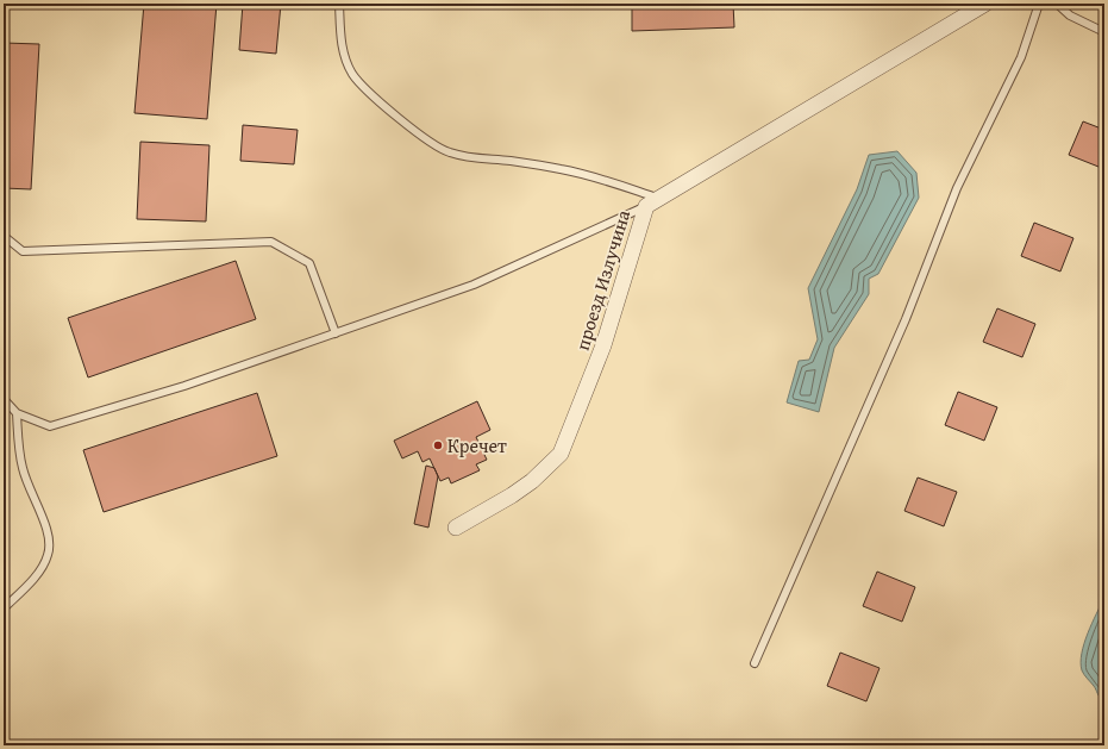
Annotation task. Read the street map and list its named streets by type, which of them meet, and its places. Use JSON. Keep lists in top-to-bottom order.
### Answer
{
  "streets": {
    "street": ["проезд Излучина"]
  },
  "places": ["Кречет"]
}
